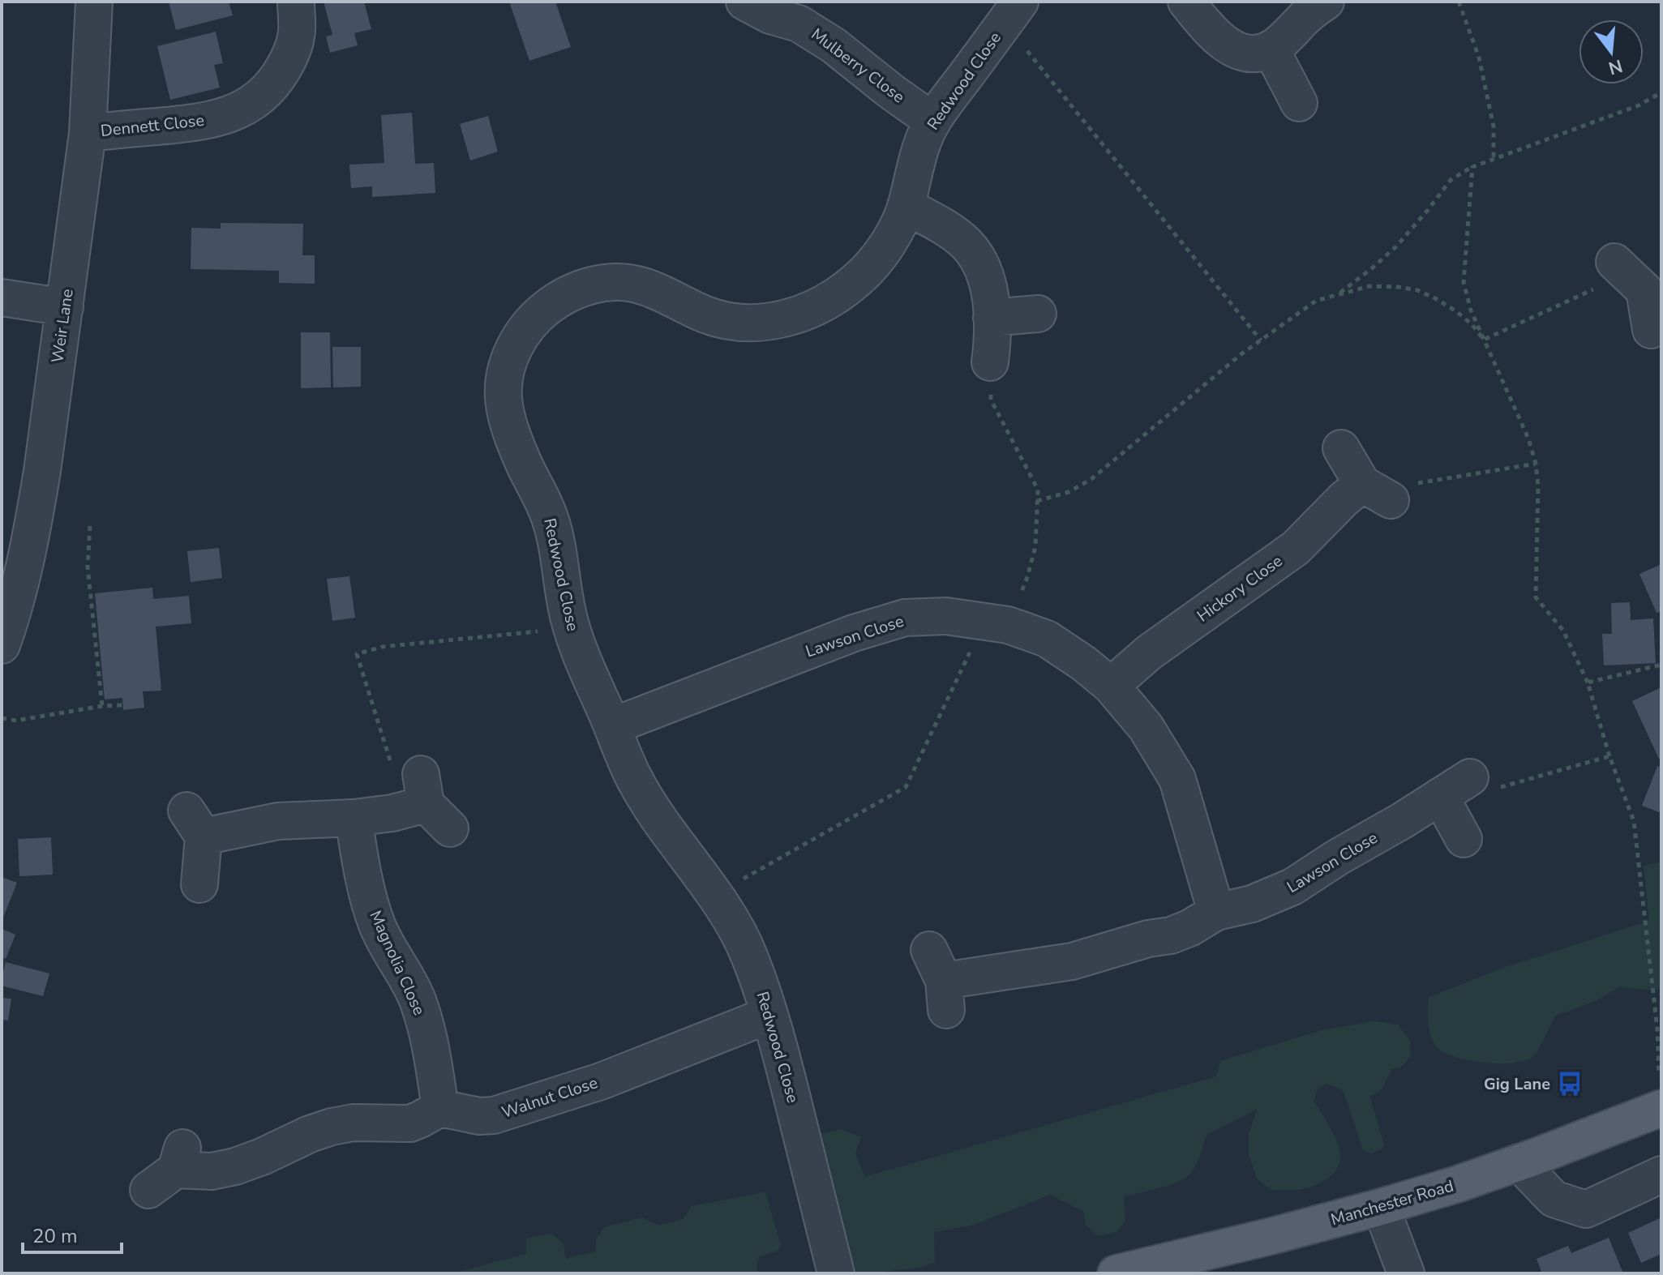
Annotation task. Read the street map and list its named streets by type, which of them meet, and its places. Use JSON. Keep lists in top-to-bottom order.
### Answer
{
  "streets": {
    "main road": ["Manchester Road"],
    "street": [
      "Mulberry Close",
      "Redwood Close",
      "Dennett Close",
      "Weir Lane",
      "Hickory Close",
      "Lawson Close",
      "Magnolia Close",
      "Walnut Close"
    ]
  },
  "crossings": [
    ["Mulberry Close", "Redwood Close"],
    ["Redwood Close", "Lawson Close"],
    ["Redwood Close", "Walnut Close"],
    ["Dennett Close", "Weir Lane"],
    ["Hickory Close", "Lawson Close"],
    ["Magnolia Close", "Walnut Close"]
  ],
  "places": {
    "bus stop": ["Gig Lane"]
  },
  "scale_bar": "20 m",
  "north": "bottom"
}
